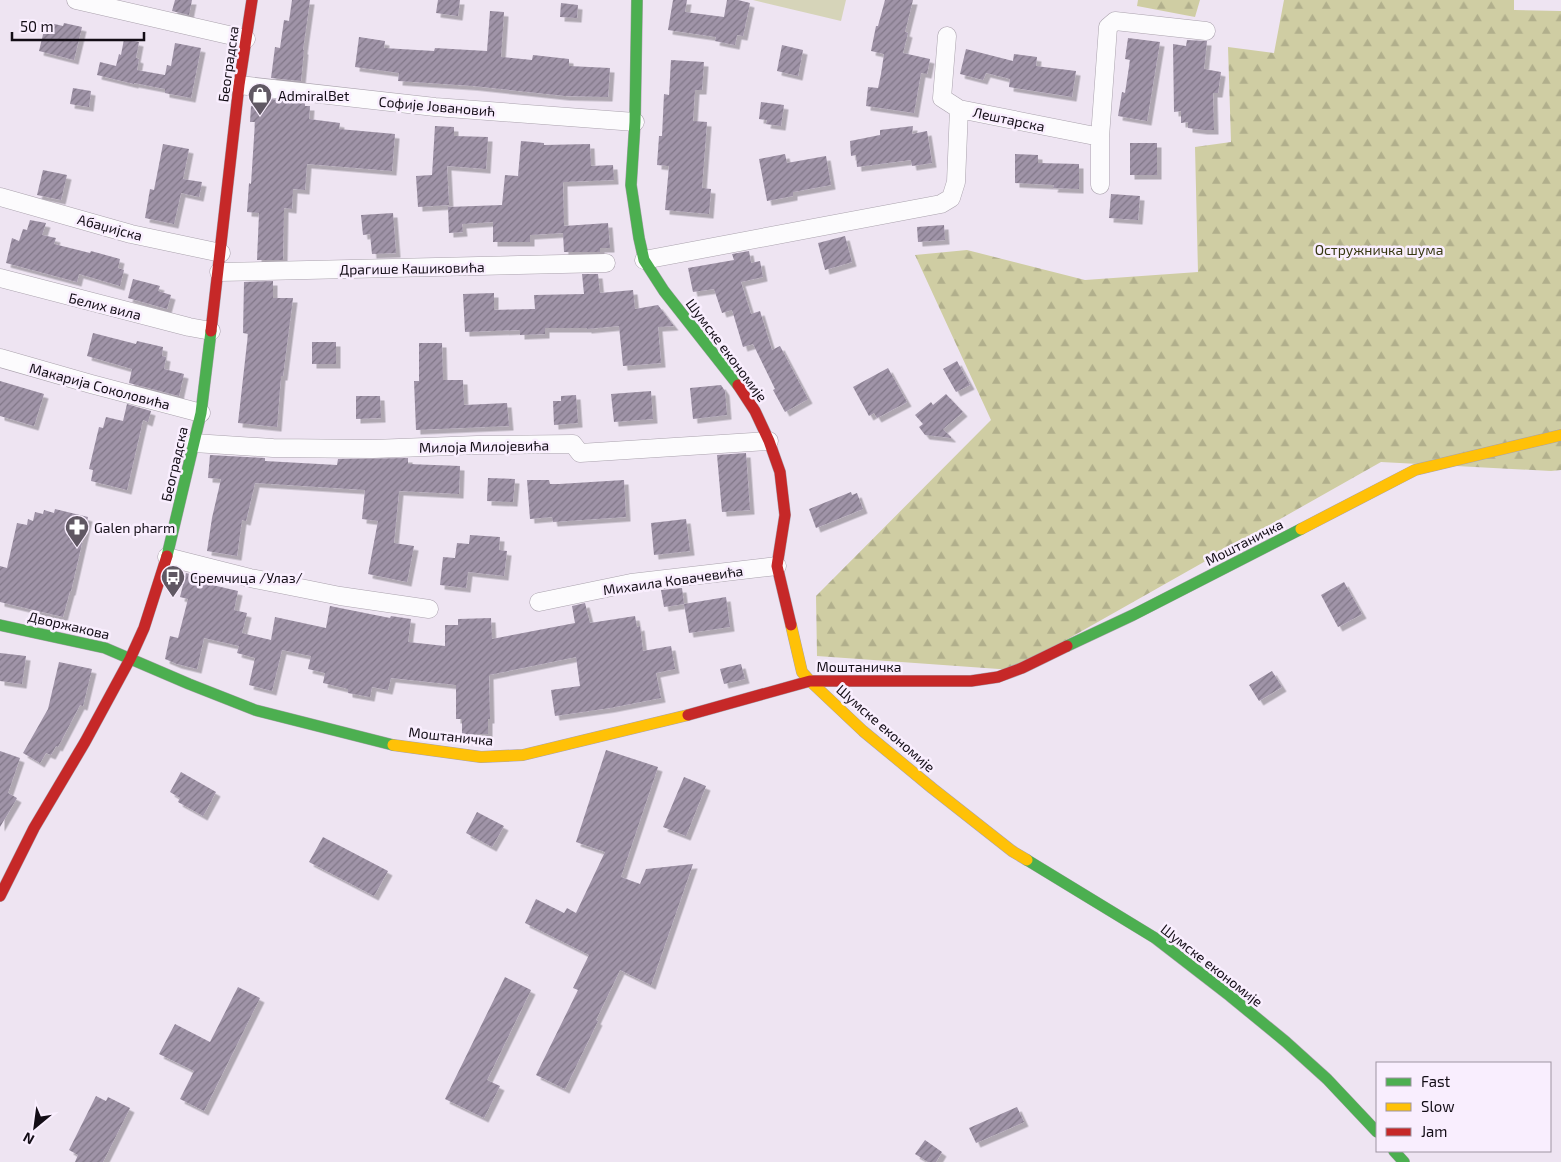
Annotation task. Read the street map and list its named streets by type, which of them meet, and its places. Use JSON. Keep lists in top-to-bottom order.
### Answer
{
  "streets": {
    "street": [
      "Београдска",
      "Софије Јовановић",
      "Лештарска",
      "Абаџијска",
      "Драгише Кашиковића",
      "Белих вила",
      "Шумске економије",
      "Макарија Соколовића",
      "Милоја Милојевића",
      "Моштаничка",
      "Михаила Ковачевића",
      "Дворжакова"
    ]
  },
  "crossings": [
    ["Београдска", "Софије Јовановић"],
    ["Београдска", "Абаџијска"],
    ["Београдска", "Драгише Кашиковића"],
    ["Београдска", "Белих вила"],
    ["Београдска", "Макарија Соколовића"],
    ["Београдска", "Милоја Милојевића"],
    ["Београдска", "Моштаничка"],
    ["Београдска", "Дворжакова"],
    ["Софије Јовановић", "Шумске економије"],
    ["Лештарска", "Шумске економије"],
    ["Шумске економије", "Милоја Милојевића"],
    ["Шумске економије", "Моштаничка"],
    ["Шумске економије", "Михаила Ковачевића"],
    ["Моштаничка", "Дворжакова"]
  ],
  "parks": ["Остружничка шума"],
  "places": {
    "shop": ["AdmiralBet"],
    "pharmacy": ["Galen pharm"],
    "bus stop": ["Сремчица /Улаз/"]
  },
  "legend": ["Fast", "Slow", "Jam"],
  "scale_bar": "50 m",
  "north": "bottom left"
}
